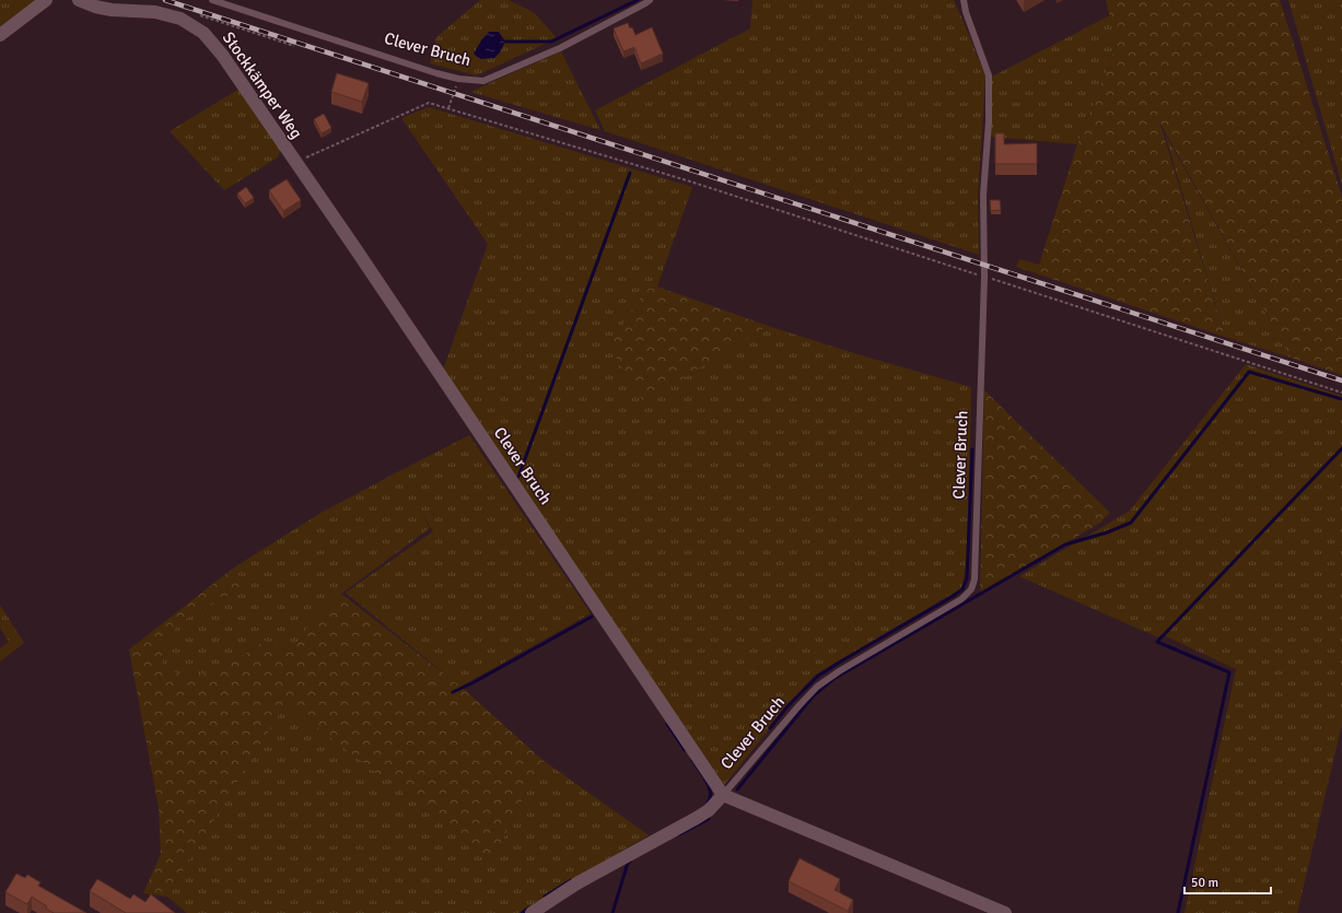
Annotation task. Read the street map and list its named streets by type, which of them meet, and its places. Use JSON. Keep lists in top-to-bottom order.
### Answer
{
  "streets": {
    "street": ["Clever Bruch", "Stockkämper Weg"]
  },
  "crossings": [
    ["Clever Bruch", "Stockkämper Weg"]
  ],
  "scale_bar": "50 m"
}
